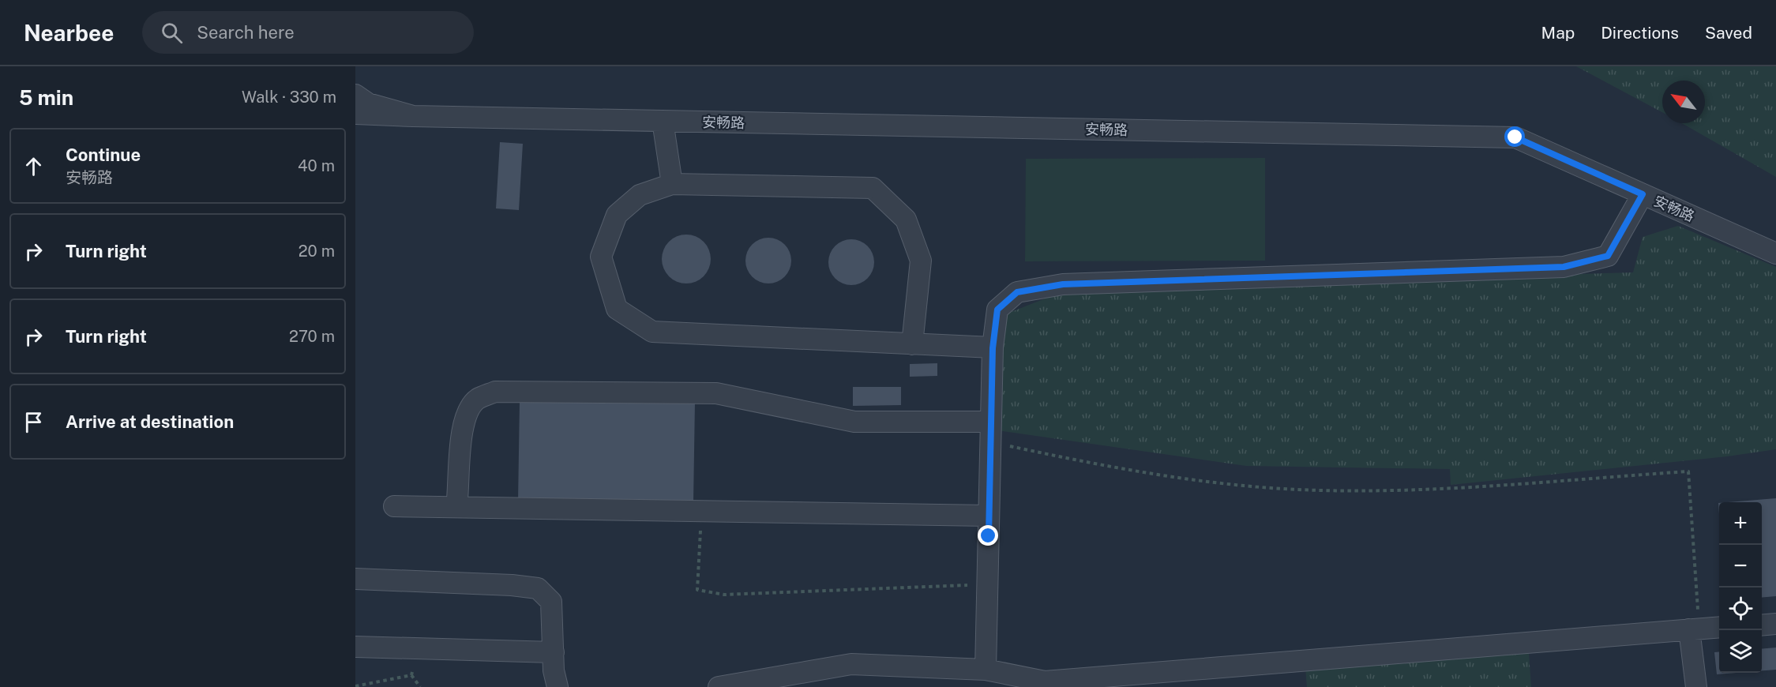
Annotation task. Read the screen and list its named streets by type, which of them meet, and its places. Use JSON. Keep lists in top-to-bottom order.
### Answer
{
  "streets": {
    "street": ["安畅路"]
  },
  "north": "top left",
  "page": {
    "header": "Nearbee",
    "search": "Search here",
    "nav": ["Map", "Directions", "Saved"],
    "heading": ["5 min", "Walk · 330 m"],
    "list": [
      ["Continue", "安畅路", "40 m"],
      ["Turn right", "20 m"],
      ["Turn right", "270 m"],
      "Arrive at destination"
    ],
    "map_buttons": ["+", "−"]
  }
}
